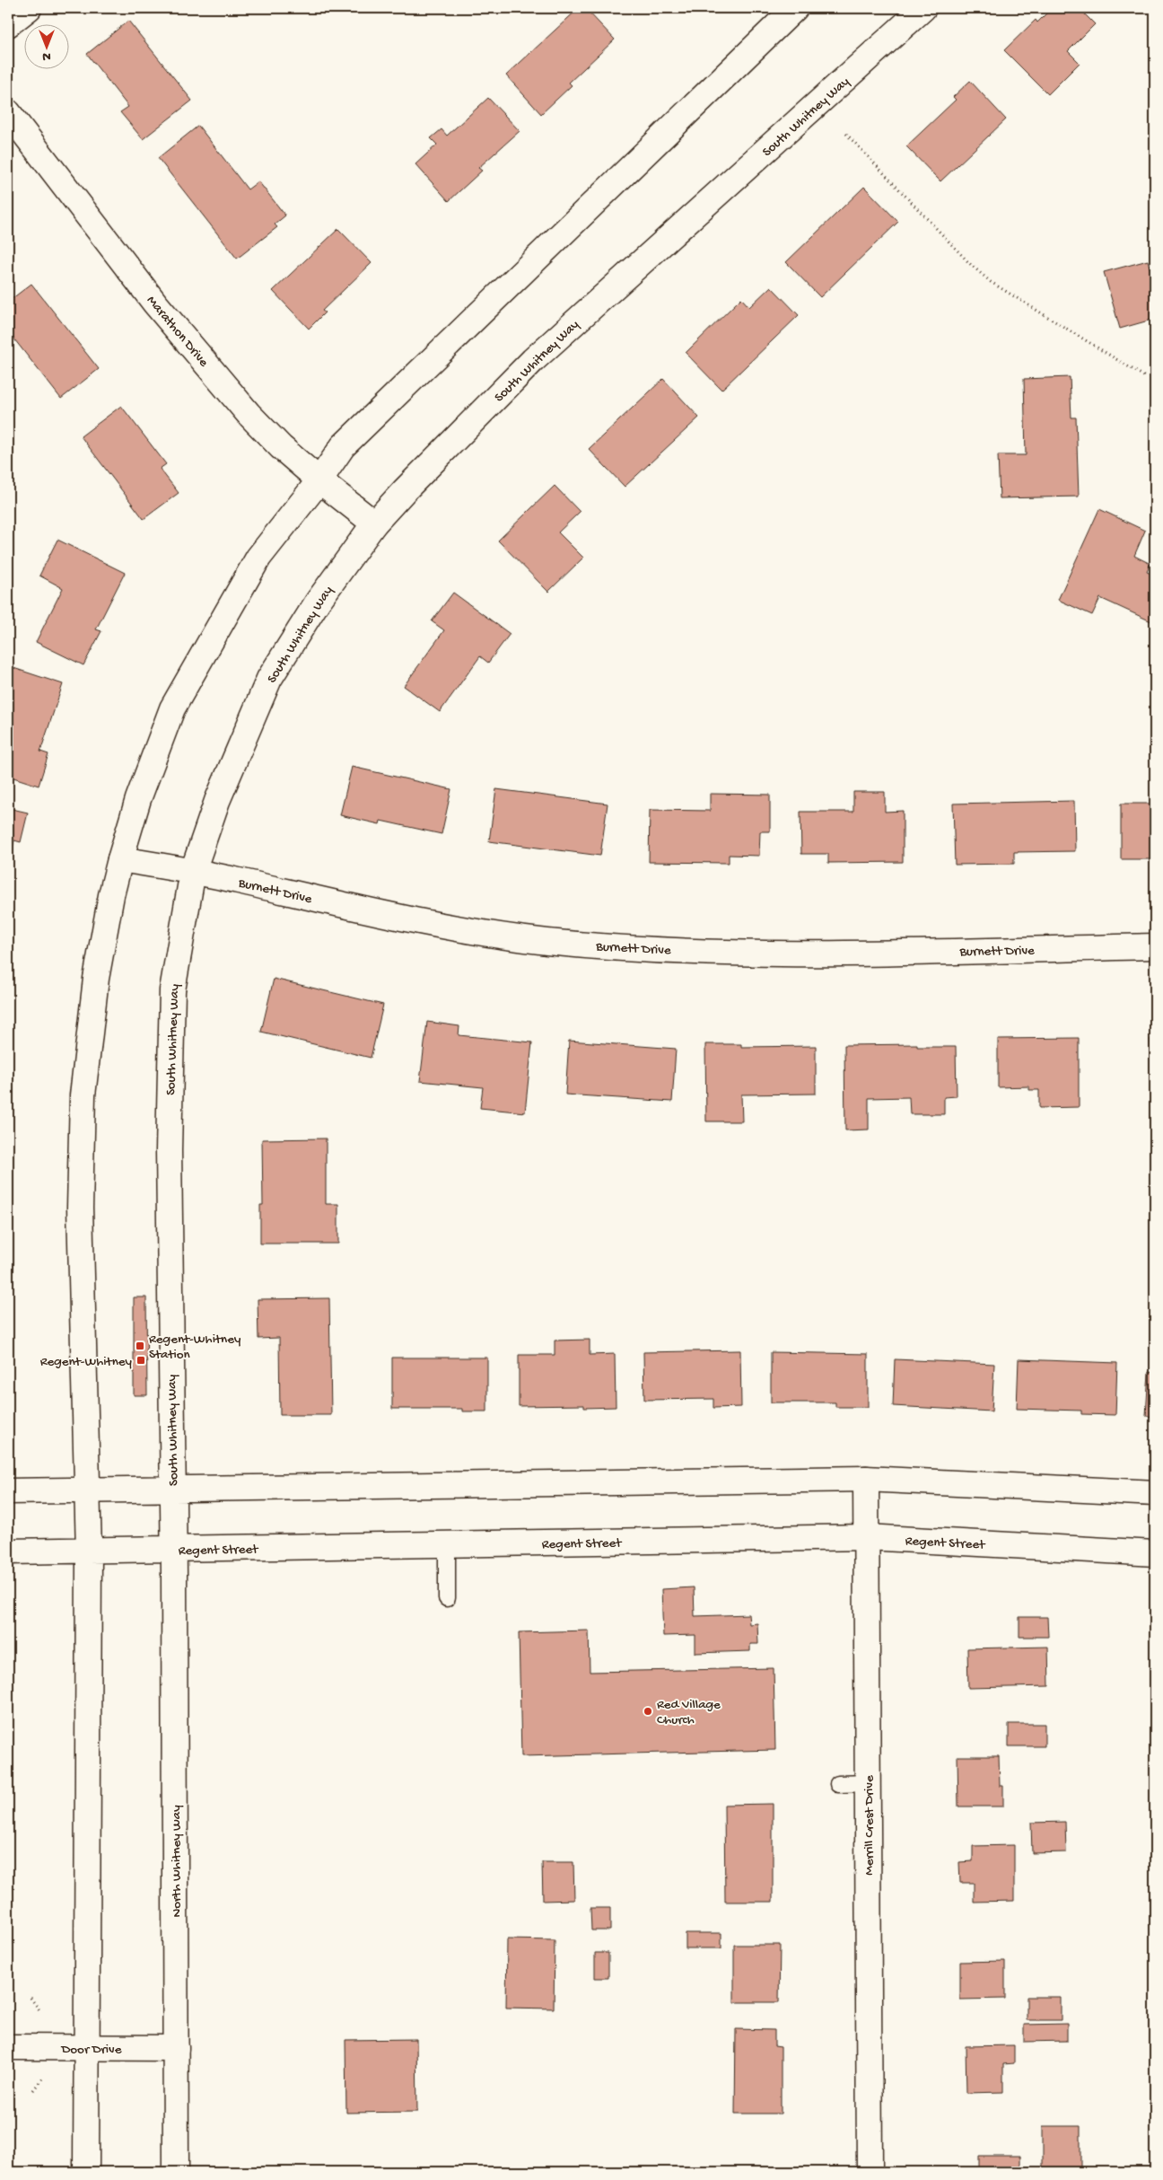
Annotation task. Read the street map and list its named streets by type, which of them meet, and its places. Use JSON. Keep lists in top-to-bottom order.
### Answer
{
  "streets": {
    "main road": [
      "South Whitney Way",
      "Marathon Drive",
      "Burnett Drive",
      "Regent Street",
      "Merrill Crest Drive",
      "North Whitney Way",
      "Door Drive"
    ]
  },
  "crossings": [
    ["South Whitney Way", "Marathon Drive"],
    ["South Whitney Way", "Burnett Drive"],
    ["South Whitney Way", "Regent Street"],
    ["South Whitney Way", "North Whitney Way"],
    ["Regent Street", "Merrill Crest Drive"],
    ["Regent Street", "North Whitney Way"],
    ["North Whitney Way", "Door Drive"]
  ],
  "places": {
    "transit": ["Regent-Whitney Station", "Regent-Whitney"],
    "other": ["Red Village Church"]
  },
  "north": "bottom"
}
